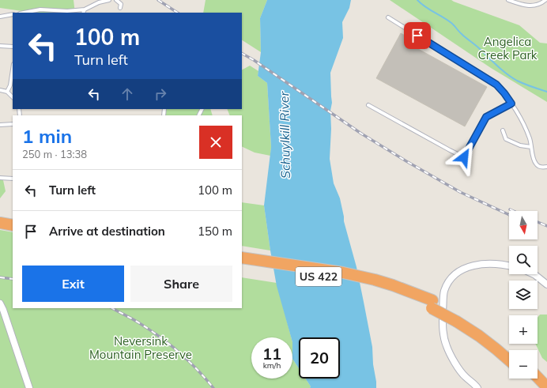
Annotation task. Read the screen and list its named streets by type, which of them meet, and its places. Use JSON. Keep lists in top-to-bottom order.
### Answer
{
  "streets": {
    "highway": ["US 422"]
  },
  "water": ["Schuylkill River"],
  "parks": ["Angelica Creek Park", "Neversink Mountain Preserve"],
  "north": "bottom",
  "page": {
    "turn": ["100 m", "Turn left"],
    "heading": ["1 min", "250 m · 13:38"],
    "list": [
      {
        "name": "Turn left",
        "value": "100 m"
      },
      {
        "name": "Arrive at destination",
        "value": "150 m"
      }
    ],
    "map_buttons": ["+", "−"],
    "buttons": ["Exit", "Share"],
    "speed": "11 km/h",
    "limit": "20"
  }
}
